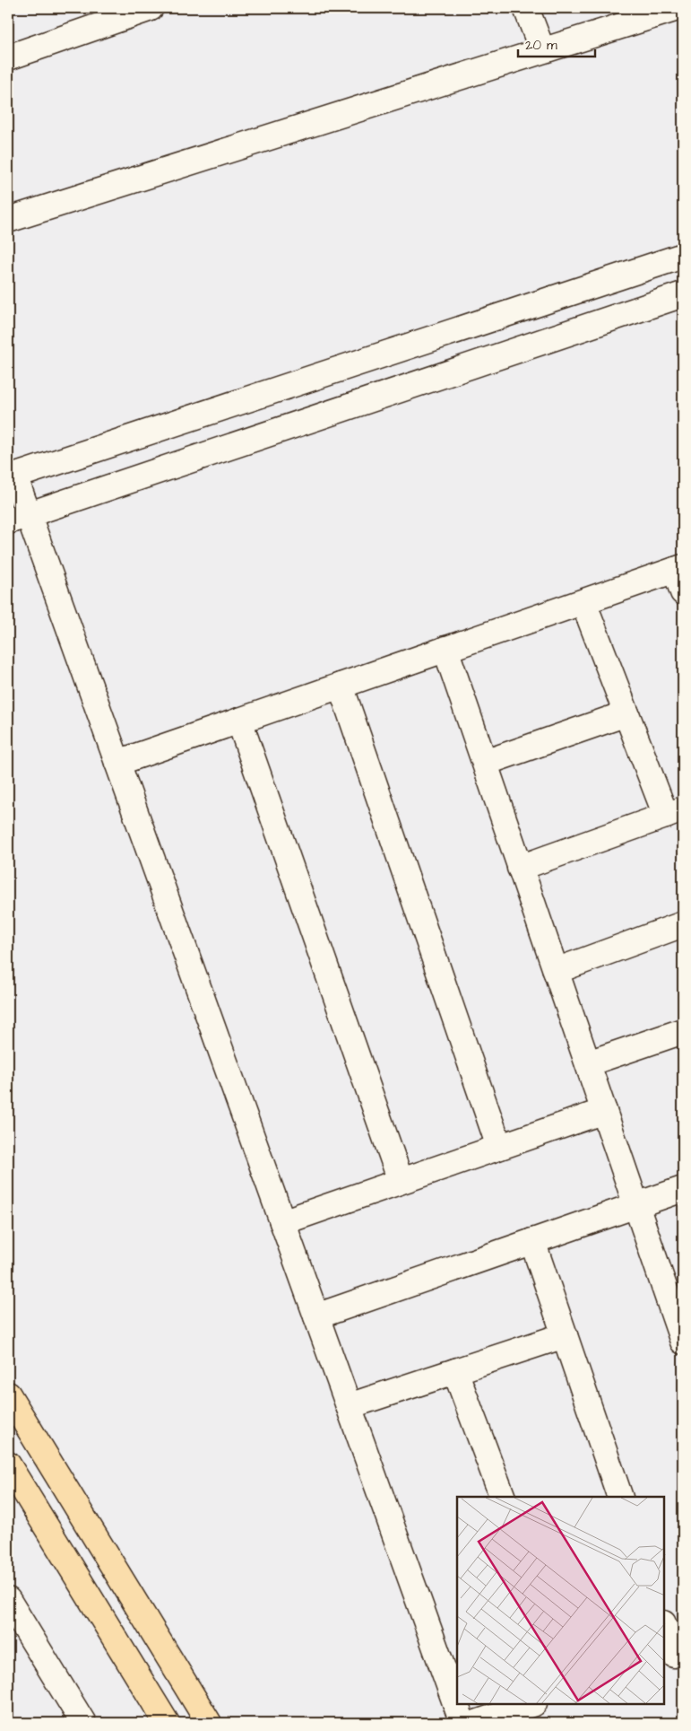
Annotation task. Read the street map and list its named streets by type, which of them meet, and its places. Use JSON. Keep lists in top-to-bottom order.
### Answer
{
  "scale_bar": "20 m"
}
